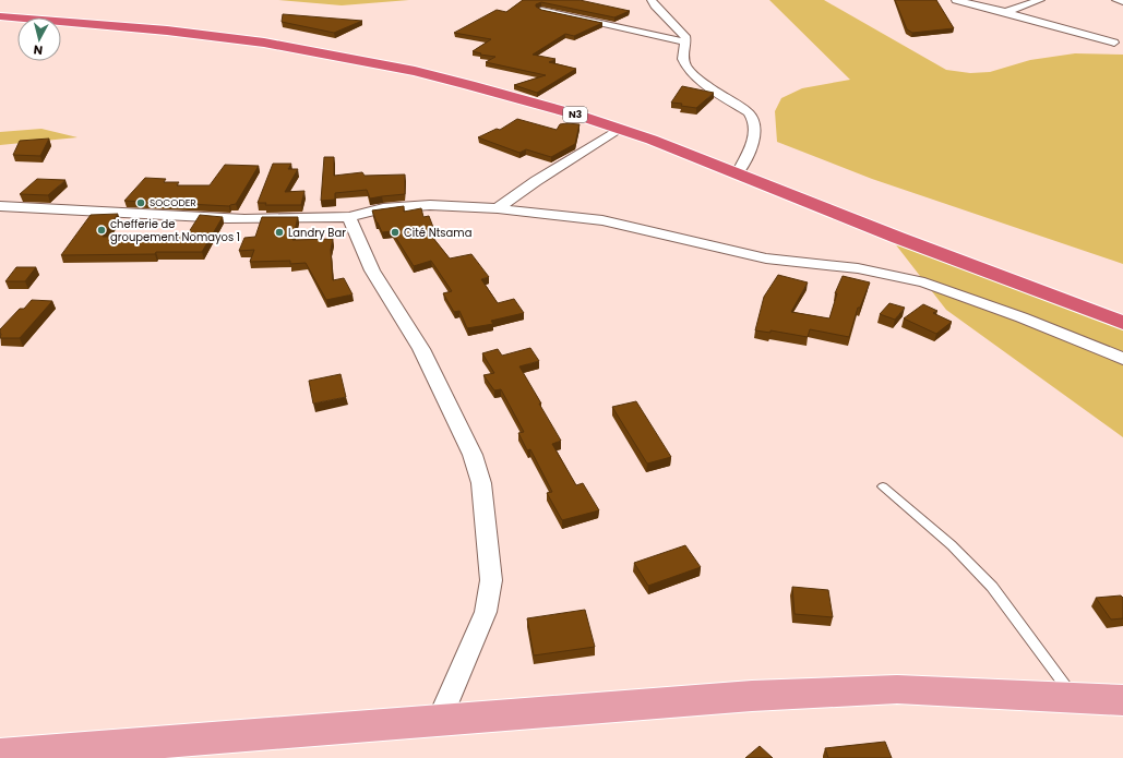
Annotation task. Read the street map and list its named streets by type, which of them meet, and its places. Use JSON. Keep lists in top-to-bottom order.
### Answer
{
  "streets": {
    "highway": ["N3"]
  },
  "places": [
    "SOCODER",
    "chefferie de groupement Nomayos 1",
    "Landry Bar",
    "Cité Ntsama"
  ],
  "north": "bottom"
}
